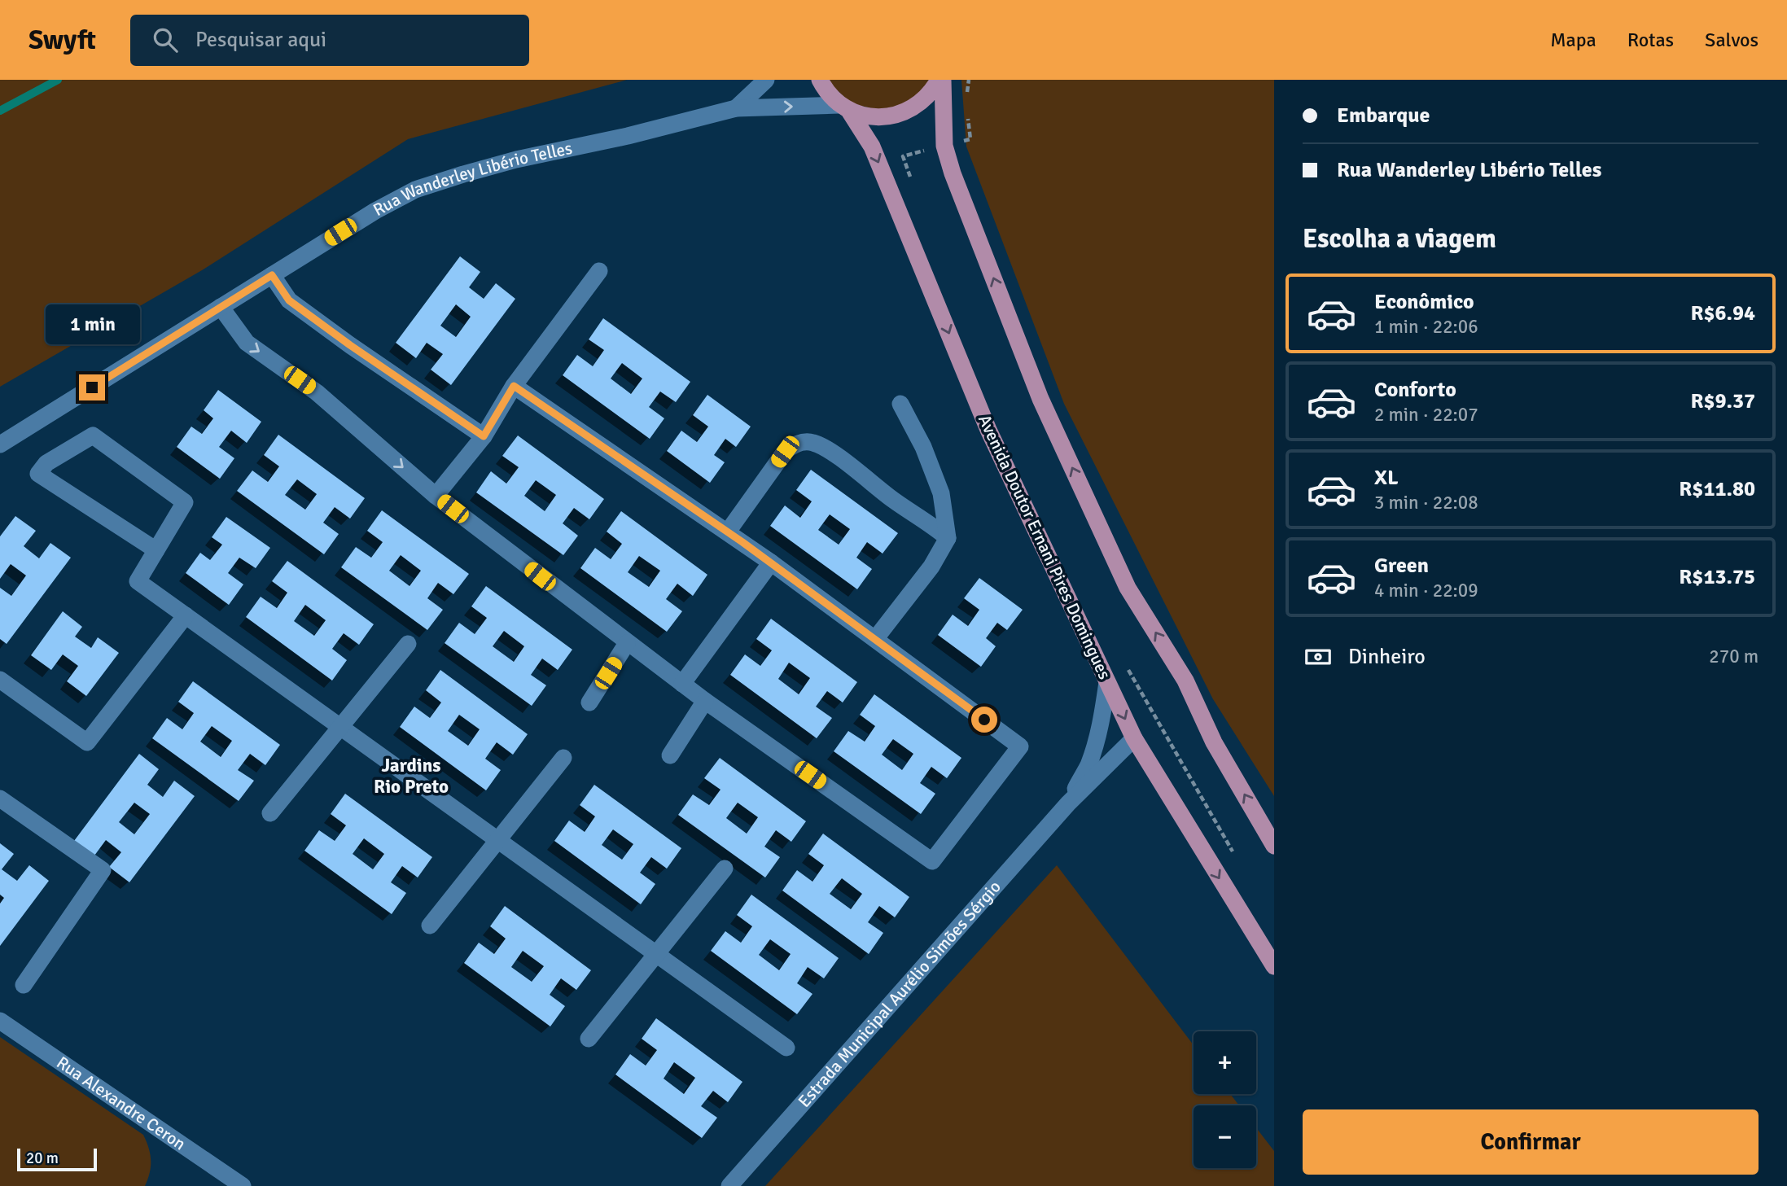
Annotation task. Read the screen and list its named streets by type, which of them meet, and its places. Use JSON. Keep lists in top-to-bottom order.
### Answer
{
  "streets": {
    "main road": ["Avenida Doutor Ernani Pires Domingues"],
    "street": ["Rua Wanderley Libério Telles", "Estrada Municipal Aurélio Simões Sérgio", "Rua Alexandre Ceron"]
  },
  "crossings": [
    ["Rua Wanderley Libério Telles", "Avenida Doutor Ernani Pires Domingues"],
    ["Avenida Doutor Ernani Pires Domingues", "Estrada Municipal Aurélio Simões Sérgio"]
  ],
  "districts": ["Jardins Rio Preto"],
  "scale_bar": "20 m",
  "page": {
    "header": "Swyft",
    "search": "Pesquisar aqui",
    "nav": ["Mapa", "Rotas", "Salvos"],
    "banner": ["Embarque", "Rua Wanderley Libério Telles"],
    "heading": "Escolha a viagem",
    "list": [
      {
        "name": "Econômico",
        "note": "1 min · 22:06",
        "value": "R$6.94"
      },
      {
        "name": "Conforto",
        "note": "2 min · 22:07",
        "value": "R$9.37"
      },
      {
        "name": "XL",
        "note": "3 min · 22:08",
        "value": "R$11.80"
      },
      {
        "name": "Green",
        "note": "4 min · 22:09",
        "value": "R$13.75"
      }
    ],
    "bubble": "1 min",
    "pay": ["Dinheiro", "270 m"],
    "map_buttons": ["+", "−"],
    "buttons": "Confirmar",
    "scale": "20 m"
  }
}
